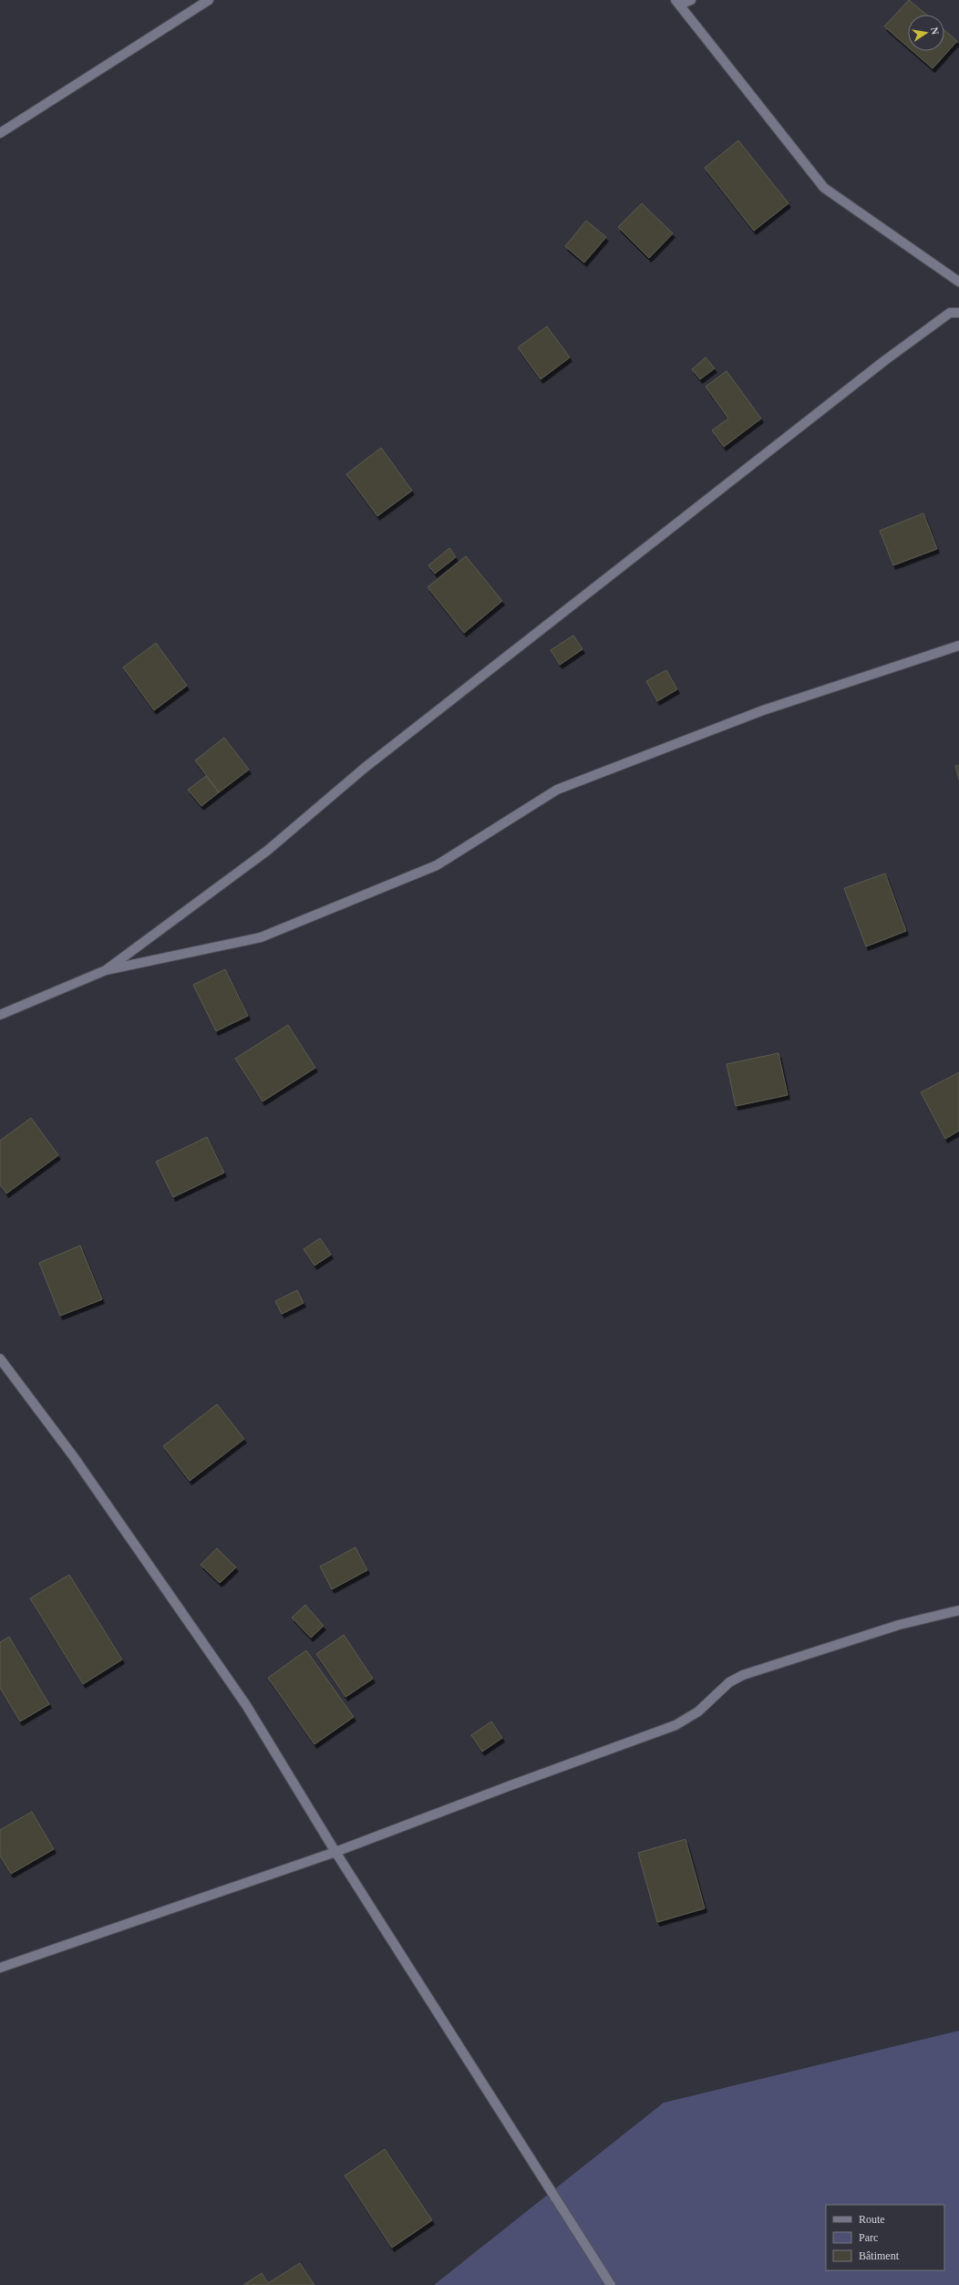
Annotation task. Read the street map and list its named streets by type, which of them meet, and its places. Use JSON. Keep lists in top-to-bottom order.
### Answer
{
  "legend": ["Route", "Parc", "Bâtiment"],
  "north": "right"
}
